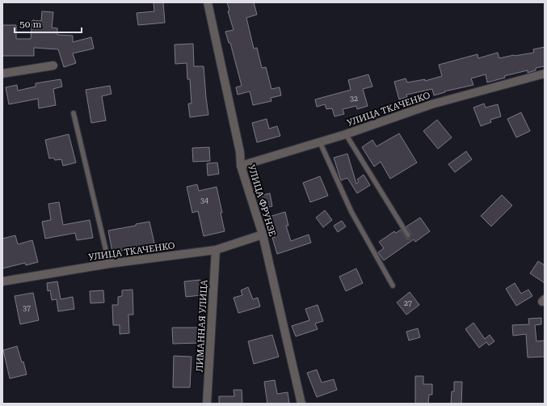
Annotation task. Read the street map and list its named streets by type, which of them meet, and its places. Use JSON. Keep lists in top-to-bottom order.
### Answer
{
  "streets": {
    "street": ["УЛИЦА ТКАЧЕНКО", "УЛИЦА ФРУНЗЕ", "ЛИМАННАЯ УЛИЦА"]
  },
  "crossings": [
    ["УЛИЦА ТКАЧЕНКО", "УЛИЦА ФРУНЗЕ"],
    ["УЛИЦА ТКАЧЕНКО", "ЛИМАННАЯ УЛИЦА"]
  ],
  "house_numbers": [
    "32",
    "34",
    "27",
    "37"
  ],
  "scale_bar": "50 m"
}
